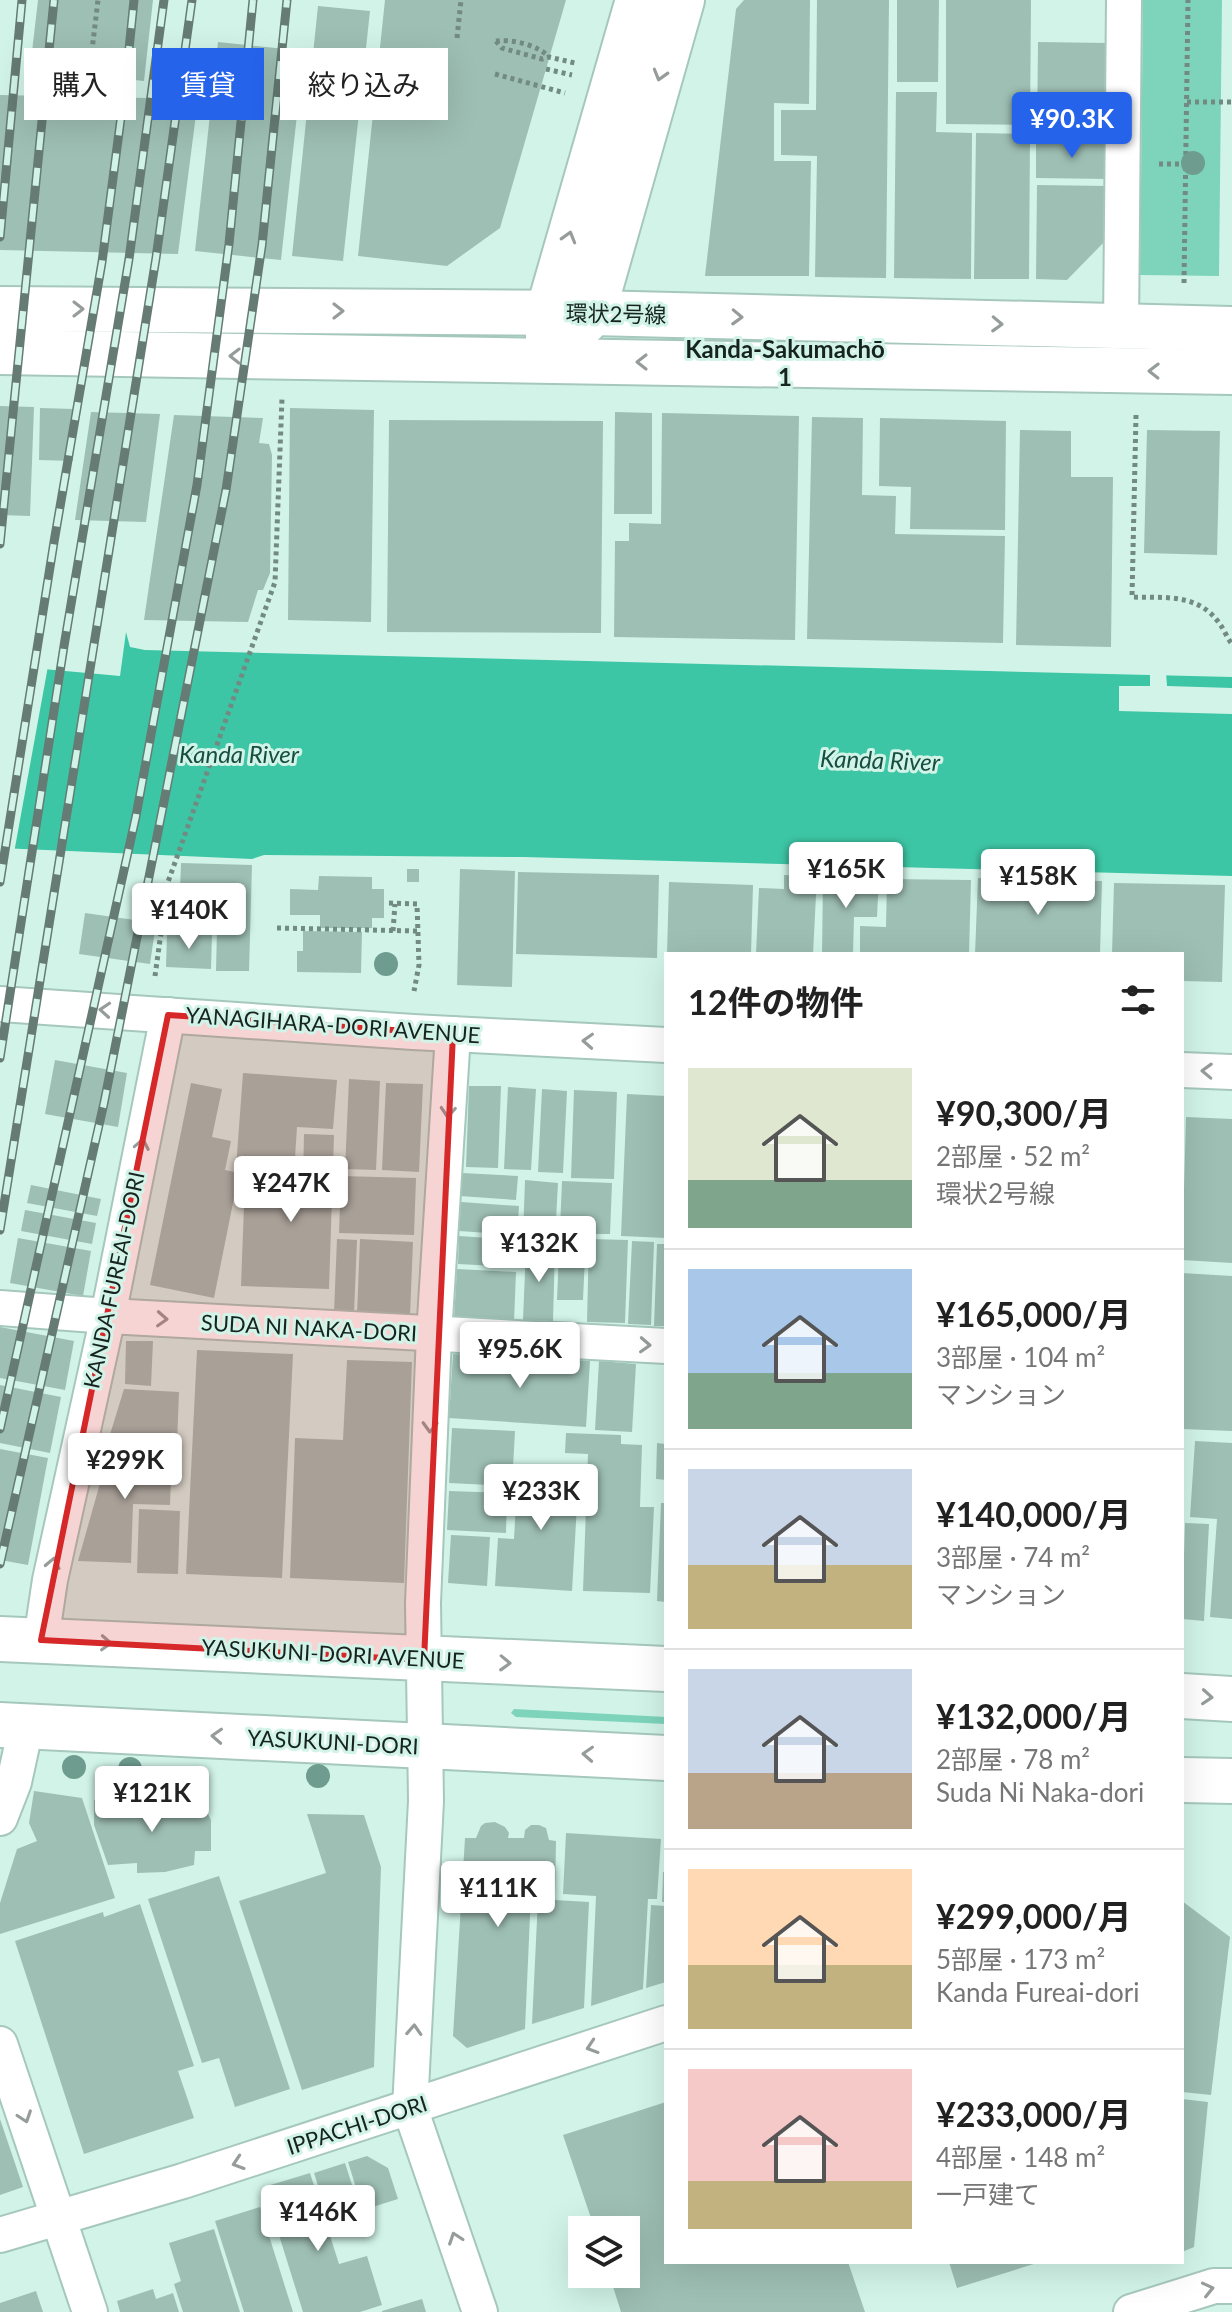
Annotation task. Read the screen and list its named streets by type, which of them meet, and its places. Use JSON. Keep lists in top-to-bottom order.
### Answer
{
  "streets": {
    "street": [
      "環状2号線",
      "YANAGIHARA-DORI AVENUE",
      "KANDA FUREAI-DORI",
      "SUDA NI NAKA-DORI",
      "YASUKUNI-DORI AVENUE",
      "YASUKUNI-DORI",
      "IPPACHI-DORI"
    ]
  },
  "crossings": [
    ["YANAGIHARA-DORI AVENUE", "KANDA FUREAI-DORI"],
    ["KANDA FUREAI-DORI", "SUDA NI NAKA-DORI"],
    ["KANDA FUREAI-DORI", "YASUKUNI-DORI AVENUE"]
  ],
  "one_way": [
    "YANAGIHARA-DORI AVENUE",
    "KANDA FUREAI-DORI",
    "SUDA NI NAKA-DORI",
    "YASUKUNI-DORI AVENUE",
    "YASUKUNI-DORI",
    "IPPACHI-DORI"
  ],
  "districts": ["Kanda-Sakumachō 1"],
  "water": ["Kanda River"],
  "page": {
    "chip": ["購入", "賃貸", "絞り込み"],
    "price": [
      "¥90.3K",
      "¥165K",
      "¥158K",
      "¥140K",
      "¥247K",
      "¥132K",
      "¥95.6K",
      "¥299K",
      "¥233K",
      "¥121K",
      "¥111K",
      "¥146K"
    ],
    "heading": "12件の物件",
    "list": [
      {
        "name": "¥90,300/月",
        "note": "2部屋 · 52 m² · 環状2号線"
      },
      {
        "name": "¥165,000/月",
        "note": "3部屋 · 104 m² · マンション"
      },
      {
        "name": "¥140,000/月",
        "note": "3部屋 · 74 m² · マンション"
      },
      {
        "name": "¥132,000/月",
        "note": "2部屋 · 78 m² · Suda Ni Naka-dori"
      },
      {
        "name": "¥299,000/月",
        "note": "5部屋 · 173 m² · Kanda Fureai-dori"
      },
      {
        "name": "¥233,000/月",
        "note": "4部屋 · 148 m² · 一戸建て"
      }
    ]
  }
}
